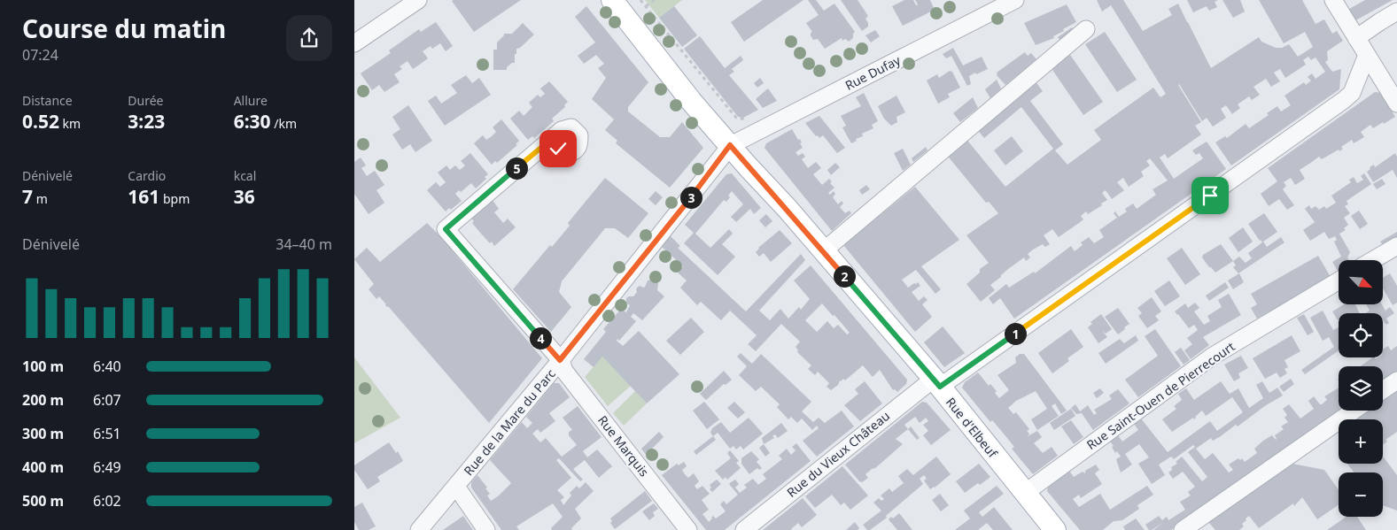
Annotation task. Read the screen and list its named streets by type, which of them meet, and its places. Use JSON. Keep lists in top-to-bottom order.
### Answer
{
  "streets": {
    "main road": ["Rue d'Elbeuf"],
    "street": [
      "Rue Dufay",
      "Rue Saint-Ouen de Pierrecourt",
      "Rue de la Mare du Parc",
      "Rue Marquis",
      "Rue du Vieux Château"
    ]
  },
  "crossings": [
    ["Rue Dufay", "Rue de la Mare du Parc"],
    ["Rue Dufay", "Rue d'Elbeuf"],
    ["Rue Saint-Ouen de Pierrecourt", "Rue d'Elbeuf"],
    ["Rue de la Mare du Parc", "Rue d'Elbeuf"],
    ["Rue de la Mare du Parc", "Rue Marquis"],
    ["Rue d'Elbeuf", "Rue du Vieux Château"]
  ],
  "north": "bottom right",
  "page": {
    "heading": ["Course du matin", "07:24"],
    "stats": [
      ["Distance", "0.52 km"],
      ["Durée", "3:23"],
      ["Allure", "6:30 /km"],
      ["Dénivelé", "7 m"],
      ["Cardio", "161 bpm"],
      ["kcal", "36"]
    ],
    "pins": [
      "5",
      "3",
      "2",
      "1",
      "4"
    ],
    "chart": ["Dénivelé", "34–40 m"],
    "map_buttons": ["+", "−"],
    "list": [
      {
        "name": "100 m",
        "note": "6:40"
      },
      {
        "name": "200 m",
        "note": "6:07"
      },
      {
        "name": "300 m",
        "note": "6:51"
      },
      {
        "name": "400 m",
        "note": "6:49"
      },
      {
        "name": "500 m",
        "note": "6:02"
      }
    ]
  }
}
